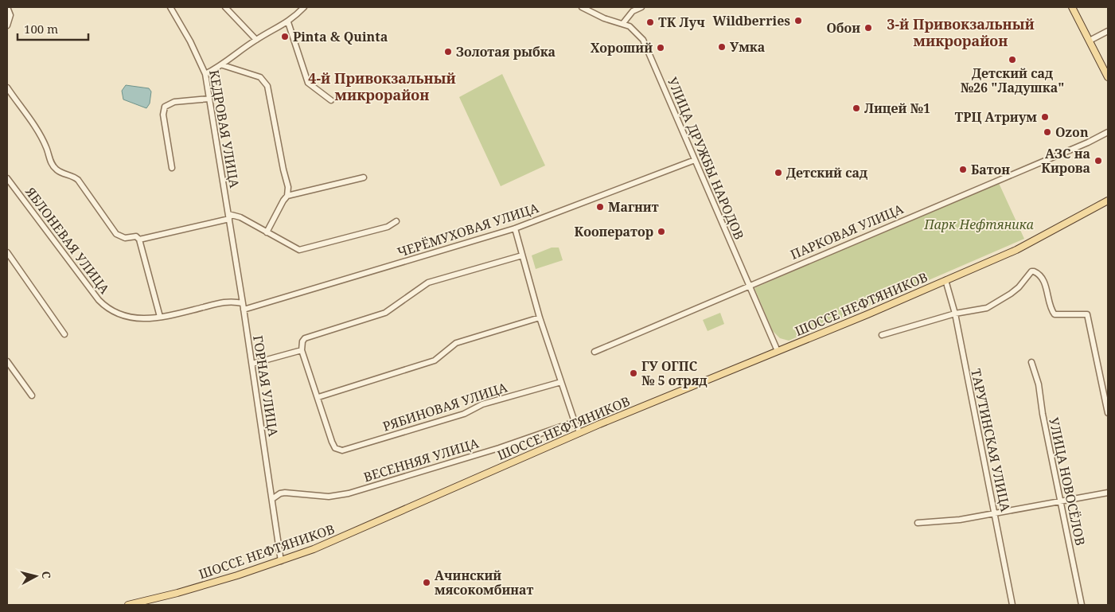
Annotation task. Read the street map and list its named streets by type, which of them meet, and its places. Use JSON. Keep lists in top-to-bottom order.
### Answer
{
  "streets": {
    "main road": ["ШОССЕ НЕФТЯНИКОВ"],
    "street": [
      "КЕДРОВАЯ УЛИЦА",
      "УЛИЦА ДРУЖБЫ НАРОДОВ",
      "ЧЕРЁМУХОВАЯ УЛИЦА",
      "ПАРКОВАЯ УЛИЦА",
      "ЯБЛОНЕВАЯ УЛИЦА",
      "ГОРНАЯ УЛИЦА",
      "РЯБИНОВАЯ УЛИЦА",
      "ТАРУТИНСКАЯ УЛИЦА",
      "ВЕСЕННЯЯ УЛИЦА",
      "УЛИЦА НОВОСЁЛОВ"
    ]
  },
  "crossings": [
    ["КЕДРОВАЯ УЛИЦА", "ГОРНАЯ УЛИЦА"],
    ["УЛИЦА ДРУЖБЫ НАРОДОВ", "ЧЕРЁМУХОВАЯ УЛИЦА"],
    ["УЛИЦА ДРУЖБЫ НАРОДОВ", "ПАРКОВАЯ УЛИЦА"],
    ["УЛИЦА ДРУЖБЫ НАРОДОВ", "ШОССЕ НЕФТЯНИКОВ"],
    ["ЧЕРЁМУХОВАЯ УЛИЦА", "ЯБЛОНЕВАЯ УЛИЦА"],
    ["ЧЕРЁМУХОВАЯ УЛИЦА", "ГОРНАЯ УЛИЦА"],
    ["ШОССЕ НЕФТЯНИКОВ", "ГОРНАЯ УЛИЦА"],
    ["ШОССЕ НЕФТЯНИКОВ", "ТАРУТИНСКАЯ УЛИЦА"],
    ["ГОРНАЯ УЛИЦА", "ВЕСЕННЯЯ УЛИЦА"]
  ],
  "districts": ["3-й Привокзальный микрорайон", "4-й Привокзальный микрорайон"],
  "parks": ["Парк Нефтяника"],
  "places": [
    "Wildberries",
    "ТК Луч",
    "Обои",
    "Pinta & Quinta",
    "Умка",
    "Хороший",
    "Золотая рыбка",
    "Детский сад №26 \"Ладушка\"",
    "Лицей №1",
    "ТРЦ Атриум",
    "Ozon",
    "АЗС на Кирова",
    "Батон",
    "Детский сад",
    "Магнит",
    "Кооператор",
    "ГУ ОГПС № 5 отряд",
    "Ачинский мясокомбинат"
  ],
  "scale_bar": "100 m",
  "north": "right"
}
